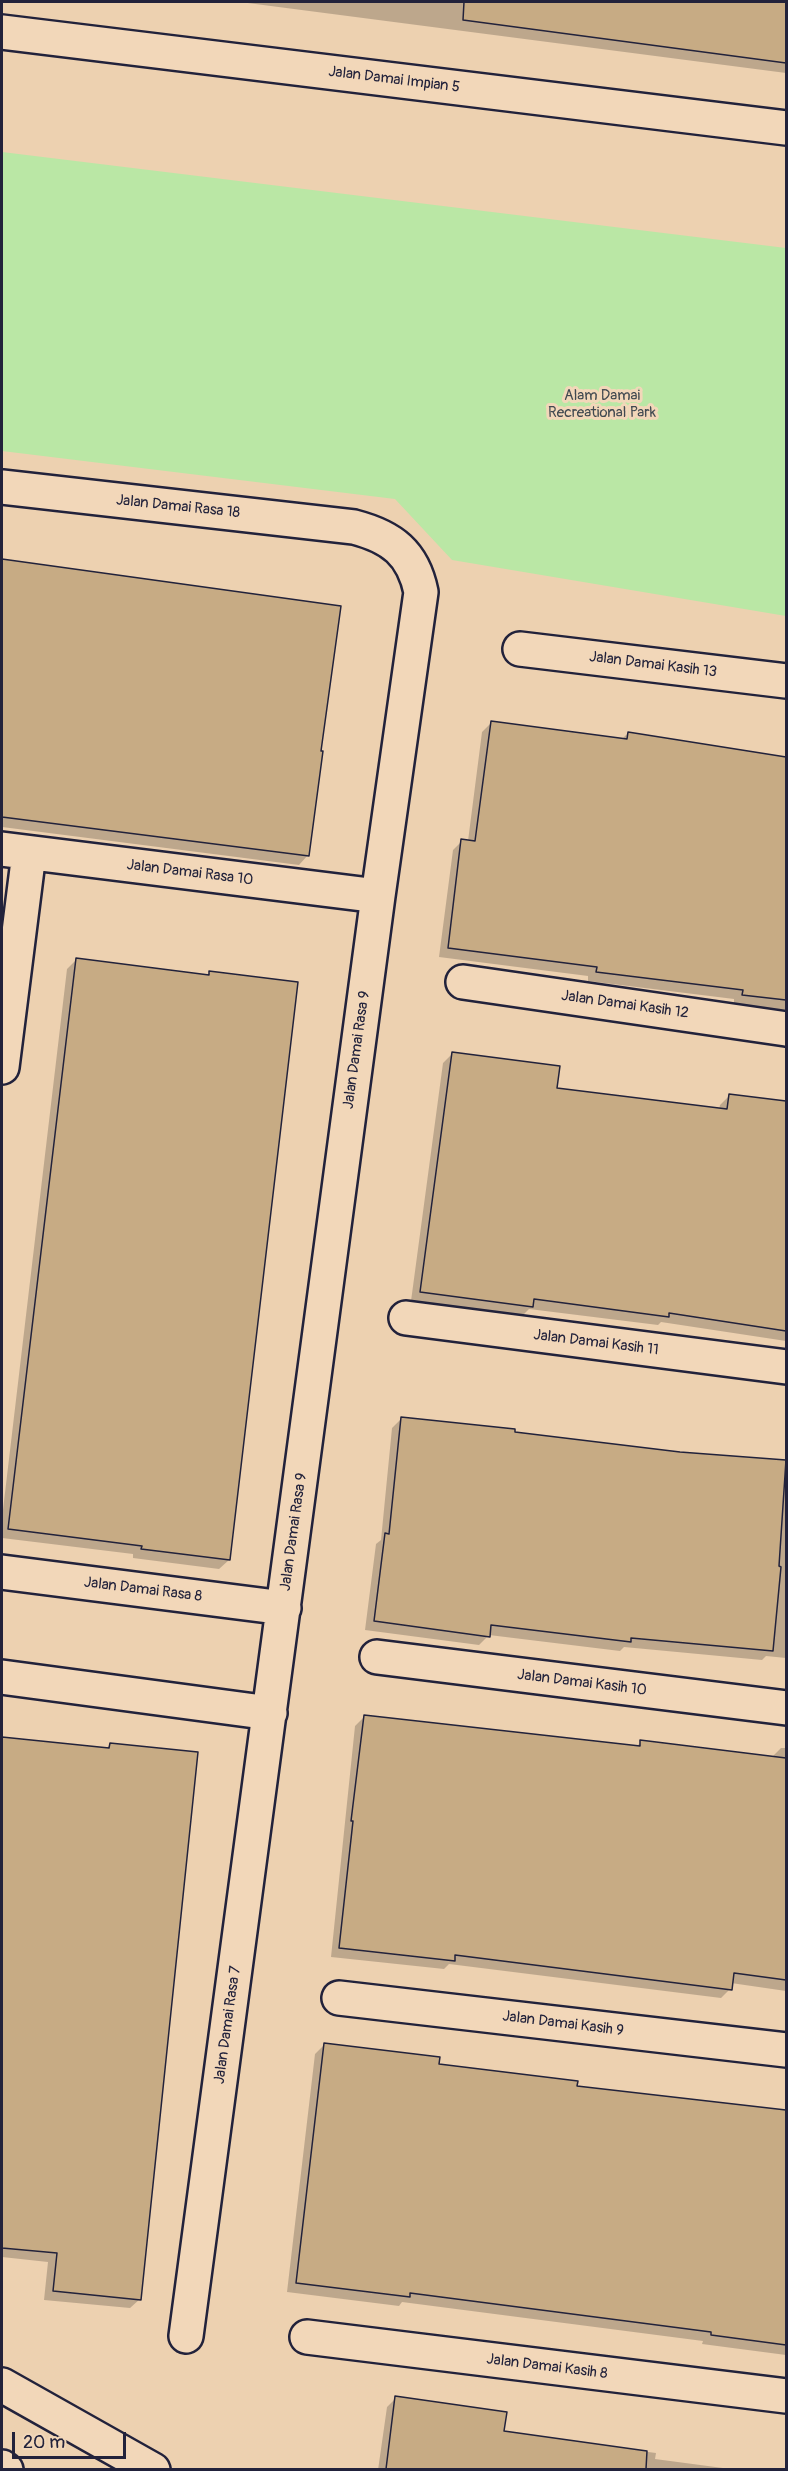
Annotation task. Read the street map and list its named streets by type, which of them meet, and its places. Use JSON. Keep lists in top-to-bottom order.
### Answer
{
  "streets": {
    "street": [
      "Jalan Damai Impian 5",
      "Jalan Damai Rasa 18",
      "Jalan Damai Kasih 13",
      "Jalan Damai Rasa 10",
      "Jalan Damai Kasih 12",
      "Jalan Damai Rasa 9",
      "Jalan Damai Kasih 11",
      "Jalan Damai Rasa 8",
      "Jalan Damai Kasih 10",
      "Jalan Damai Kasih 9",
      "Jalan Damai Rasa 7",
      "Jalan Damai Kasih 8"
    ]
  },
  "crossings": [
    ["Jalan Damai Rasa 18", "Jalan Damai Rasa 9"],
    ["Jalan Damai Rasa 10", "Jalan Damai Rasa 9"],
    ["Jalan Damai Rasa 9", "Jalan Damai Rasa 8"],
    ["Jalan Damai Rasa 9", "Jalan Damai Rasa 7"]
  ],
  "parks": ["Alam Damai Recreational Park"],
  "scale_bar": "20 m"
}
